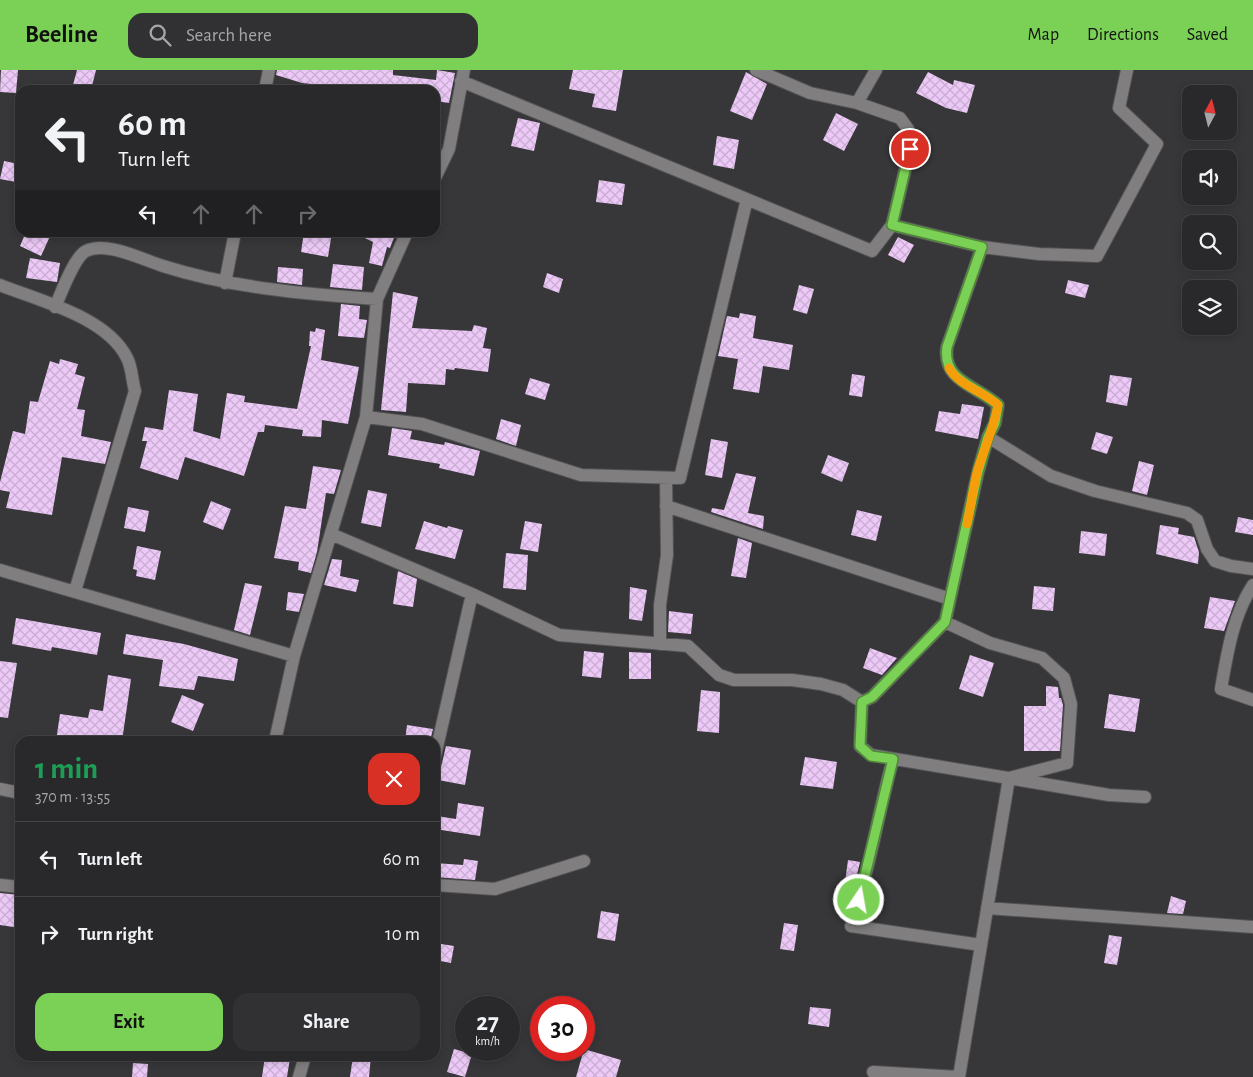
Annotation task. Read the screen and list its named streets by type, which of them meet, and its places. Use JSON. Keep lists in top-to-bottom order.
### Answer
{
  "north": "top",
  "page": {
    "header": "Beeline",
    "search": "Search here",
    "nav": ["Map", "Directions", "Saved"],
    "turn": ["60 m", "Turn left"],
    "heading": ["1 min", "370 m · 13:55"],
    "list": [
      {
        "name": "Turn left",
        "value": "60 m"
      },
      {
        "name": "Turn right",
        "value": "10 m"
      }
    ],
    "buttons": ["Exit", "Share"],
    "speed": "27 km/h",
    "limit": "30"
  }
}
